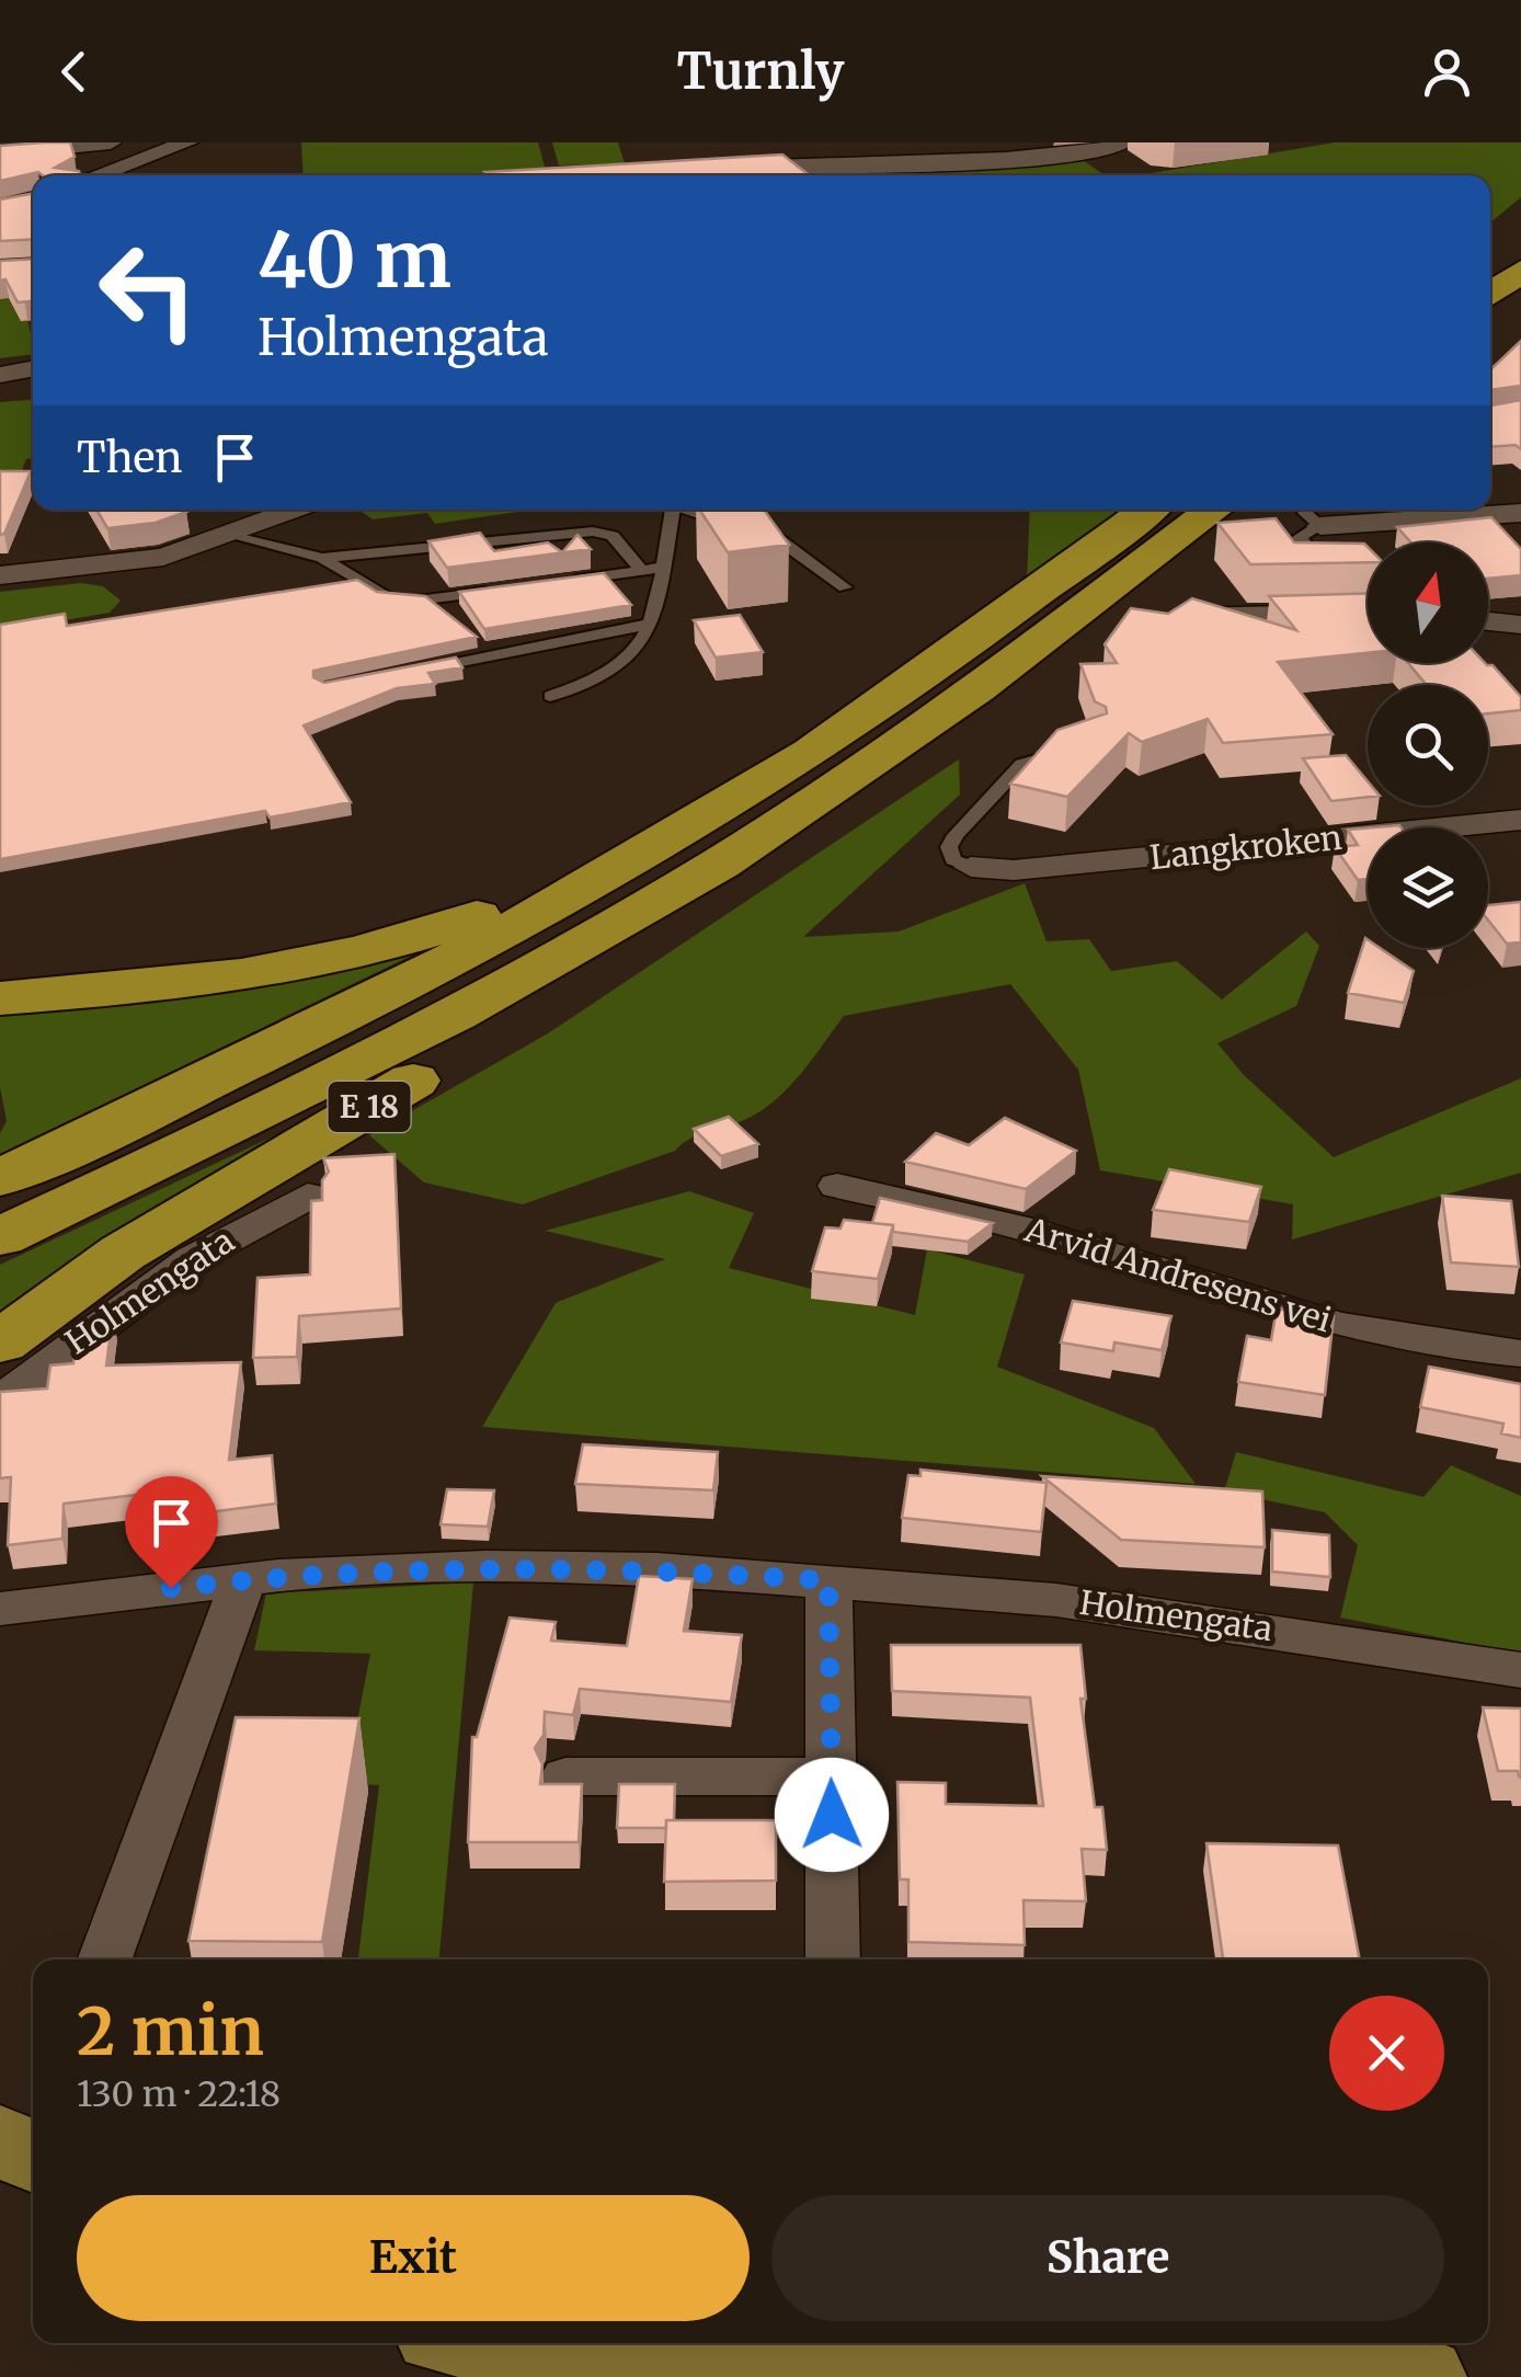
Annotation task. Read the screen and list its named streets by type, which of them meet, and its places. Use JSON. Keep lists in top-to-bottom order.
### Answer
{
  "streets": {
    "highway": ["E 18"],
    "street": ["Langkroken", "Arvid Andresens vei", "Holmengata"]
  },
  "north": "top",
  "page": {
    "header": "Turnly",
    "turn": ["40 m", "Holmengata"],
    "then": "Then",
    "heading": ["2 min", "130 m · 22:18"],
    "buttons": ["Exit", "Share"]
  }
}
